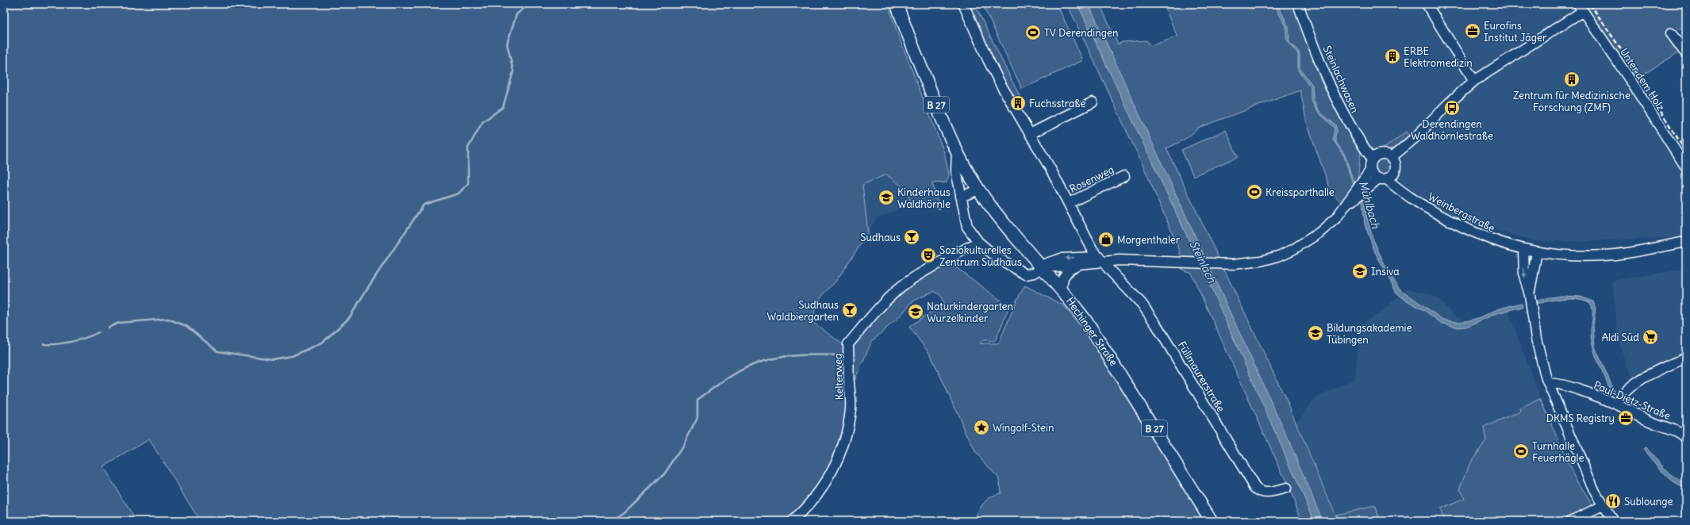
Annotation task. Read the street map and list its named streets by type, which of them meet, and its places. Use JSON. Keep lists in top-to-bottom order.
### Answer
{
  "streets": {
    "main road": ["B 27", "Hechinger Straße"],
    "street": [
      "Steinlachwasen",
      "Unter dem Holz",
      "Rosenweg",
      "Weinbergstraße",
      "Kelterweg",
      "Füllmaurerstraße",
      "Paul-Dietz-Straße"
    ]
  },
  "crossings": [
    ["Steinlachwasen", "Weinbergstraße"],
    ["Hechinger Straße", "Kelterweg"]
  ],
  "water": ["Mühlbach", "Steinlach"],
  "places": {
    "office": ["Eurofins Institut Jäger", "DKMS Registry"],
    "sports": ["TV Derendingen", "Kreissporthalle", "Turnhalle Feuerhägle"],
    "building": ["ERBE Elektromedizin", "Zentrum für Medizinische Forschung (ZMF)", "Fuchsstraße"],
    "bus stop": ["Derendingen Waldhörnlestraße"],
    "school or university": [
      "Kinderhaus Waldhörnle",
      "Insiva",
      "Naturkindergarten Wurzelkinder",
      "Bildungsakademie Tübingen"
    ],
    "bar": ["Sudhaus", "Sudhaus Waldbiergarten"],
    "shop": ["Morgenthaler"],
    "theatre": ["Soziokulturelles Zentrum Sudhaus"],
    "supermarket": ["Aldi Süd"],
    "place": ["Wingolf-Stein"],
    "restaurant": ["Sublounge"]
  }
}
